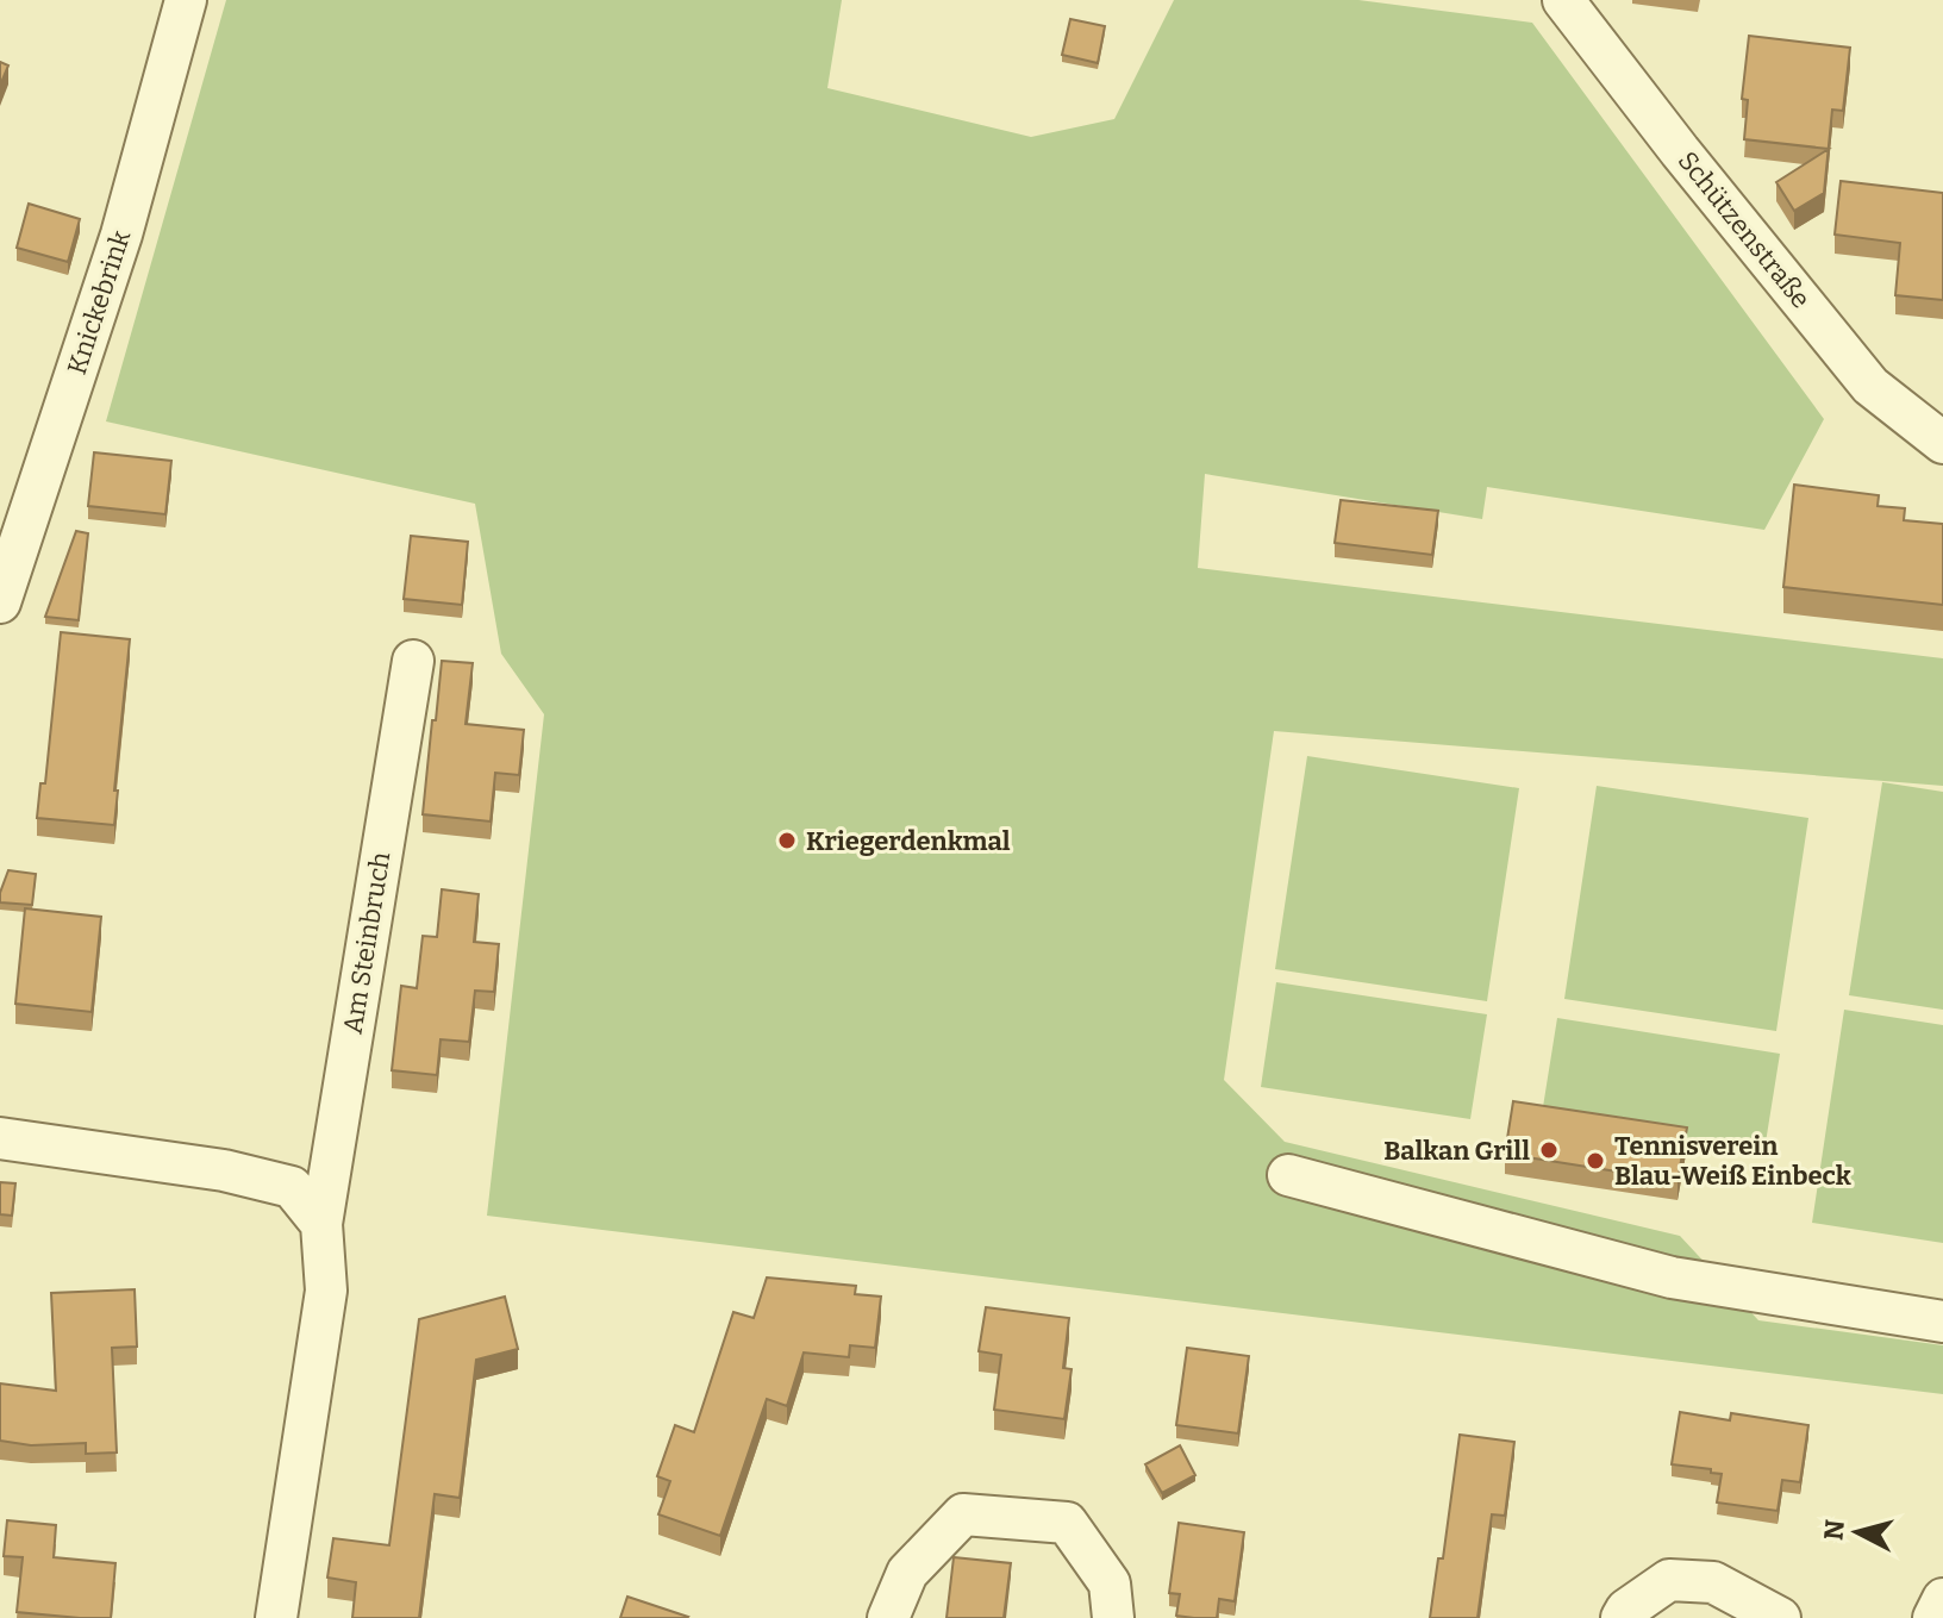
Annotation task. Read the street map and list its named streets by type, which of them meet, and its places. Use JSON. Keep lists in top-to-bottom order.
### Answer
{
  "streets": {
    "street": ["Schützenstraße", "Knickebrink", "Am Steinbruch"]
  },
  "places": ["Kriegerdenkmal", "Balkan Grill", "Tennisverein Blau-Weiß Einbeck"],
  "north": "left"
}
